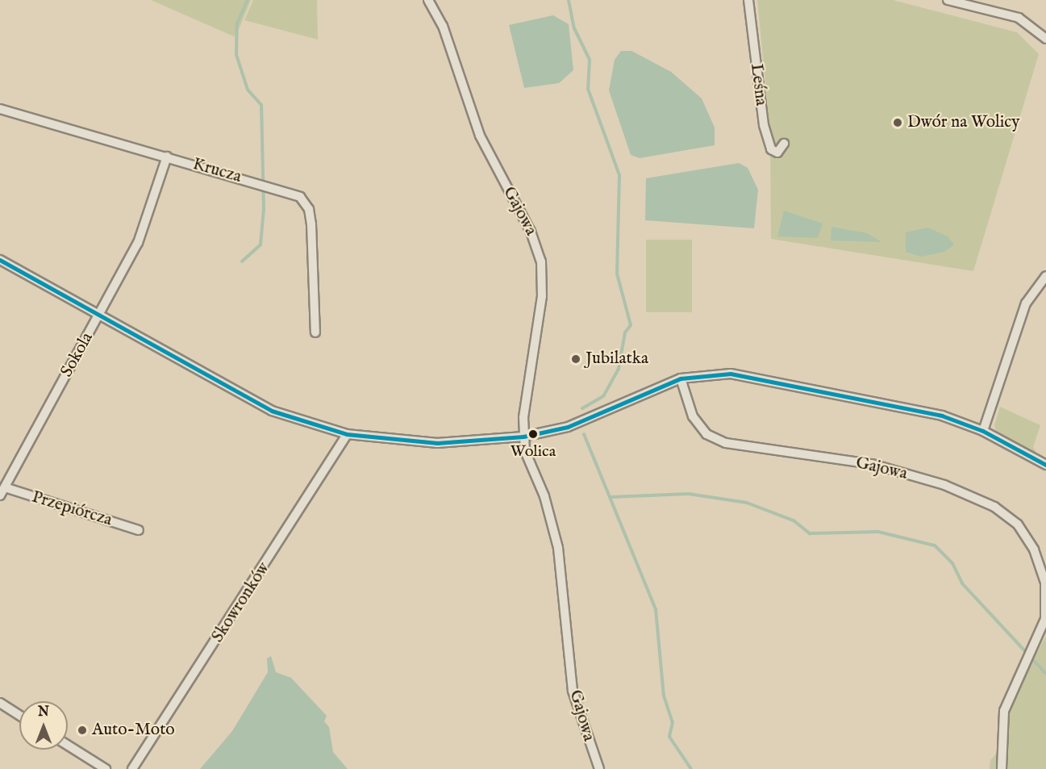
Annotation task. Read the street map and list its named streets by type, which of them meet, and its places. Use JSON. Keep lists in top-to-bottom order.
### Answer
{
  "streets": {
    "street": [
      "Leśna",
      "Krucza",
      "Gajowa",
      "Sokola",
      "Przepiórcza",
      "Skowronków"
    ]
  },
  "crossings": [
    ["Krucza", "Sokola"],
    ["Sokola", "Przepiórcza"]
  ],
  "places": [
    "Dwór na Wolicy",
    "Jubilatka",
    "Wolica",
    "Auto-Moto"
  ],
  "north": "top"
}
